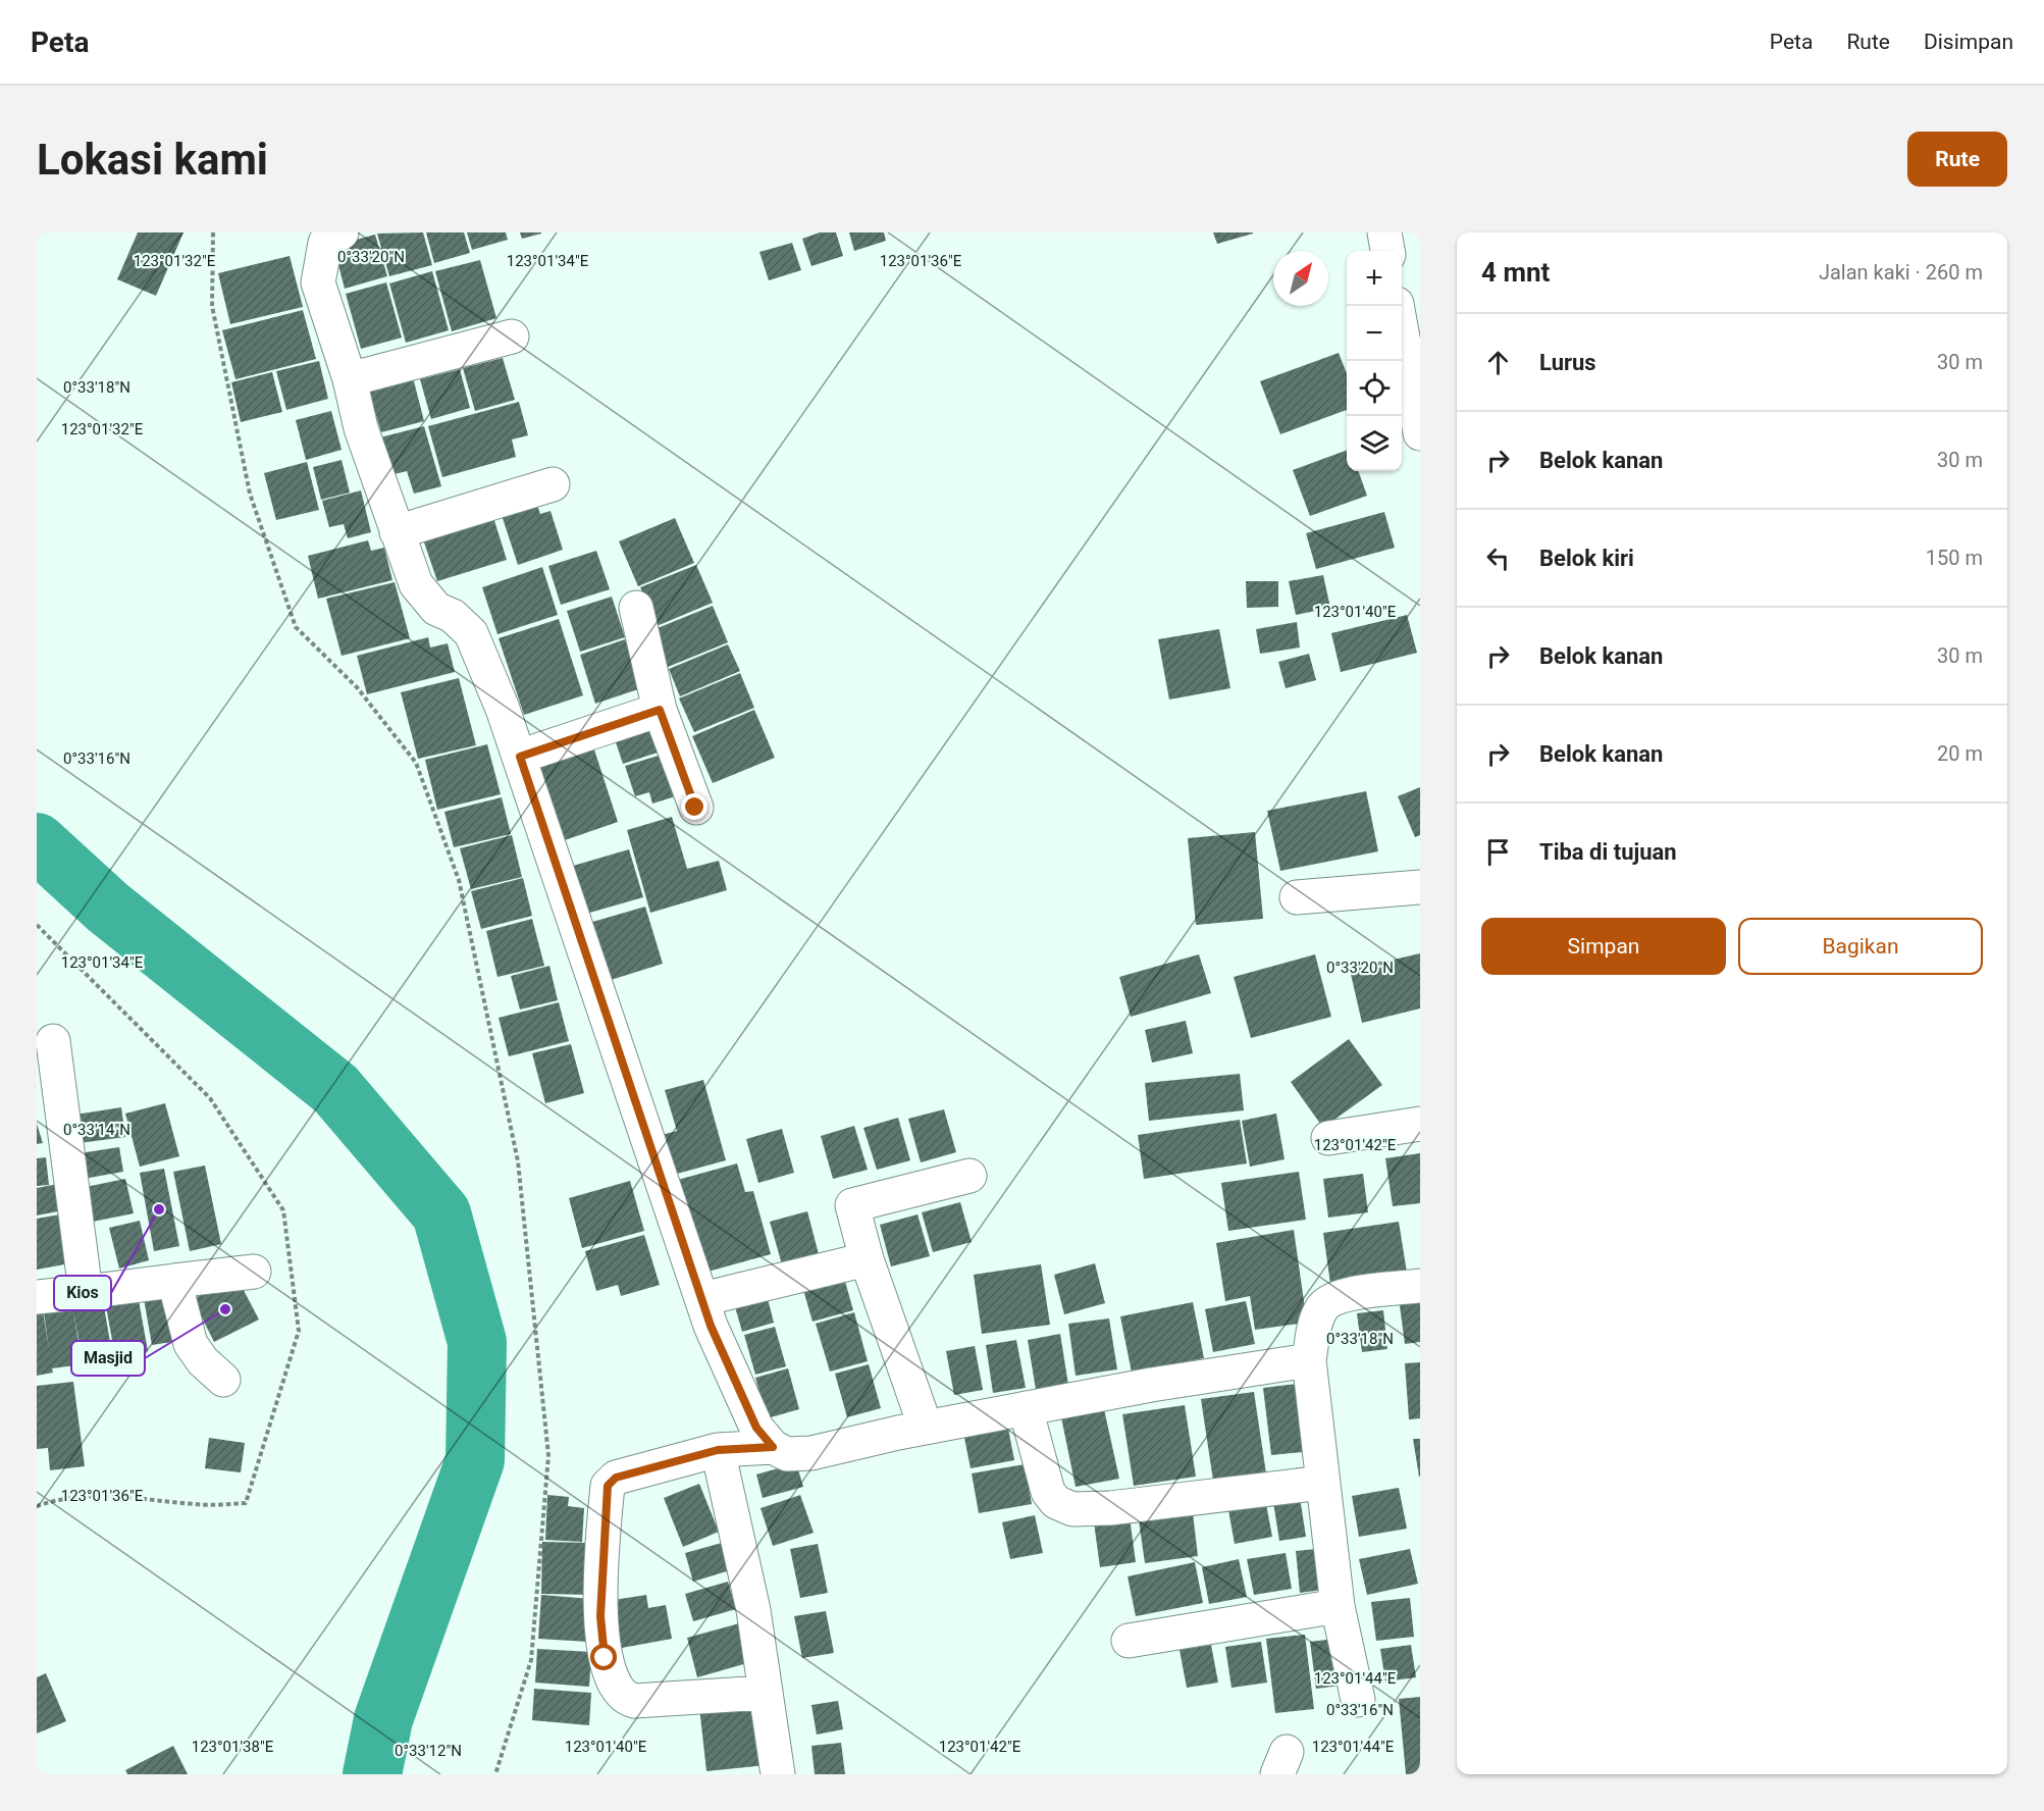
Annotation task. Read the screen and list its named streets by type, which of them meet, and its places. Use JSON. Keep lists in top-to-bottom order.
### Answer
{
  "places": ["Kios", "Masjid"],
  "north": "top right",
  "page": {
    "header": "Peta",
    "nav": ["Peta", "Rute", "Disimpan"],
    "buttons": [
      "Rute",
      ["Simpan", "Bagikan"]
    ],
    "title": "Lokasi kami",
    "heading": ["4 mnt", "Jalan kaki · 260 m"],
    "map_buttons": ["+", "−"],
    "list": [
      ["Lurus", "30 m"],
      ["Belok kanan", "30 m"],
      ["Belok kiri", "150 m"],
      ["Belok kanan", "30 m"],
      ["Belok kanan", "20 m"],
      "Tiba di tujuan"
    ]
  },
  "coordinates": [
    "0°33'20\"N",
    "123°01'32\"E",
    "123°01'34\"E",
    "123°01'36\"E",
    "0°33'18\"N",
    "123°01'40\"E",
    "0°33'16\"N",
    "0°33'14\"N",
    "123°01'42\"E",
    "123°01'44\"E",
    "123°01'38\"E",
    "0°33'12\"N"
  ]
}
